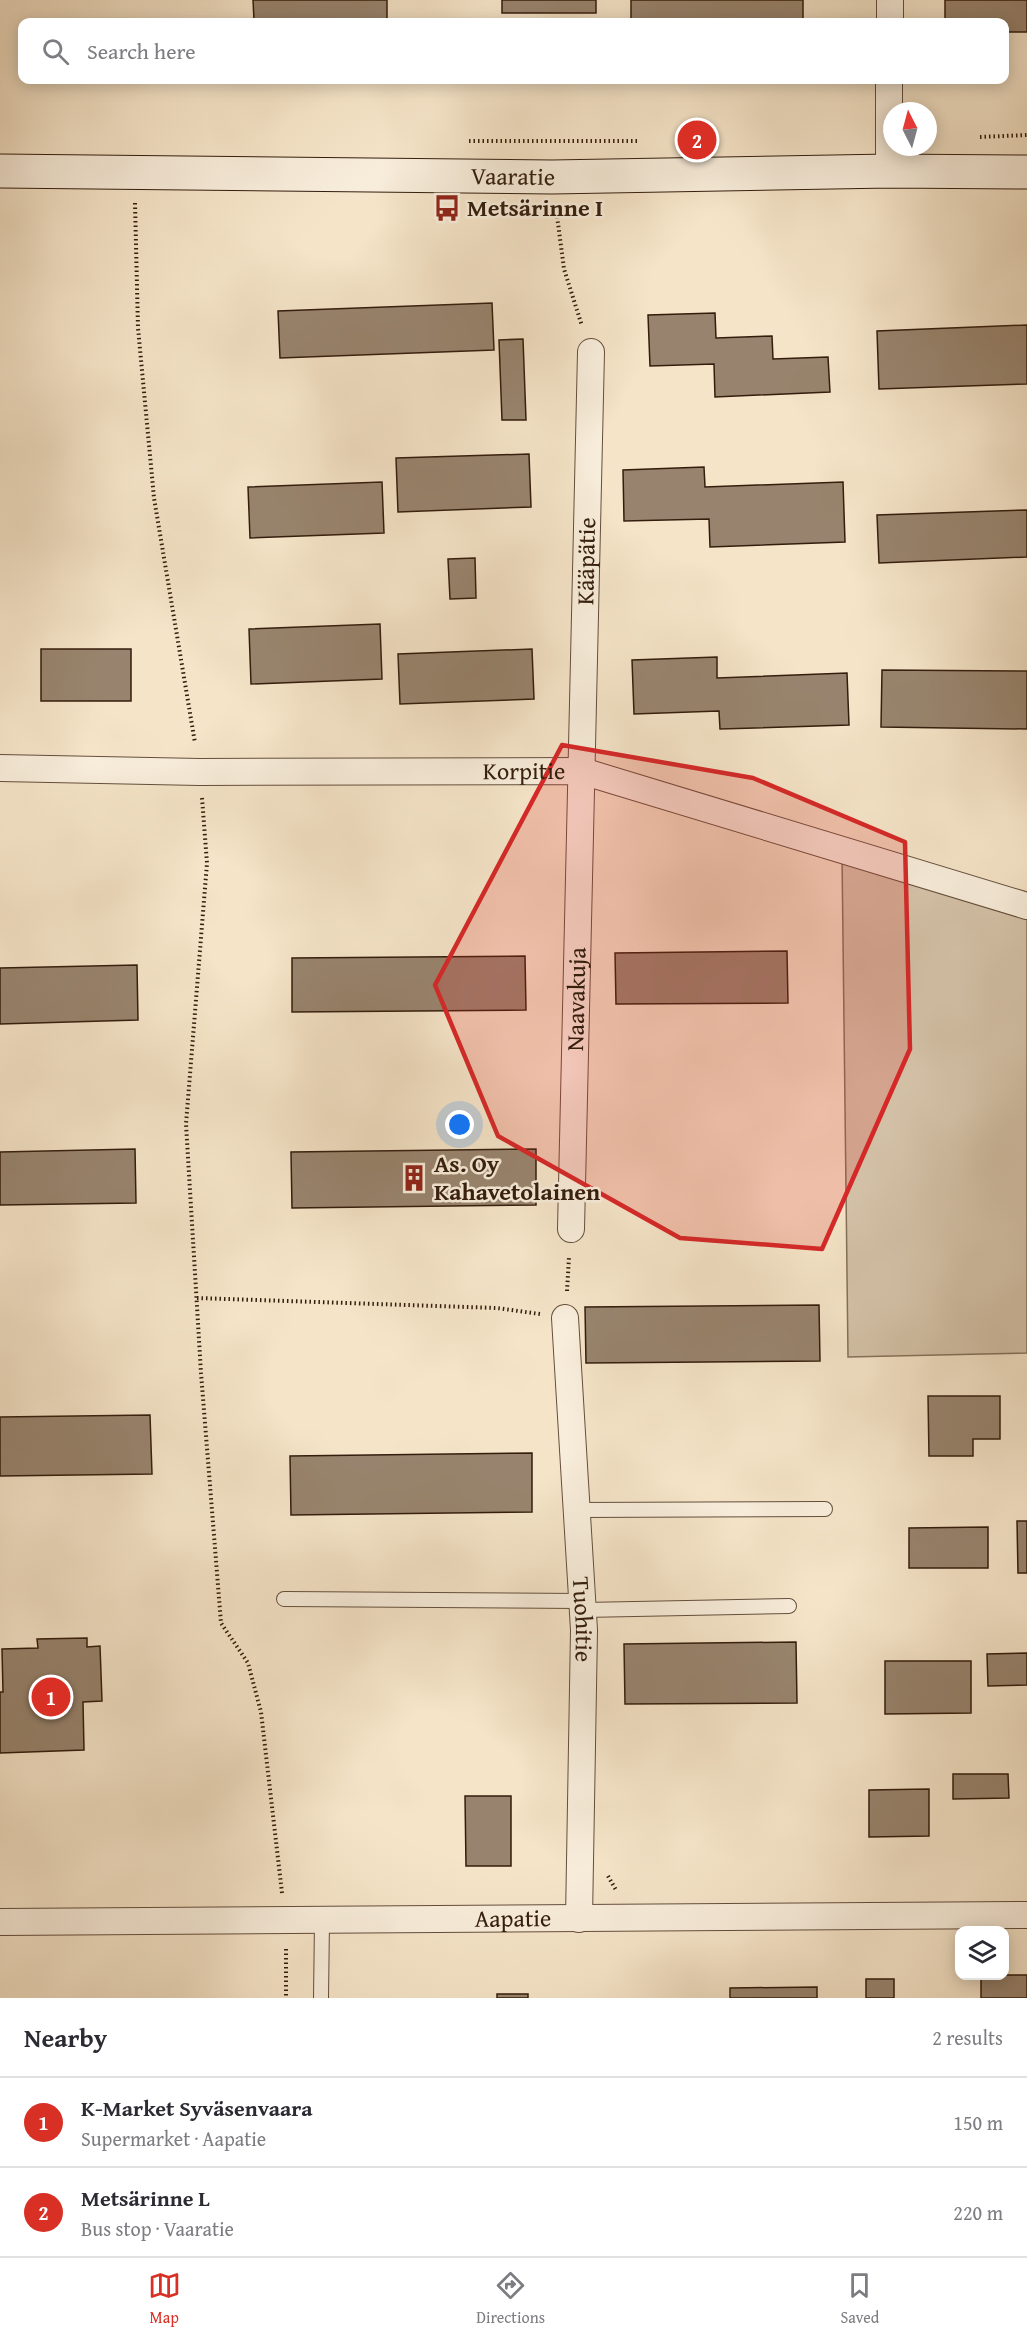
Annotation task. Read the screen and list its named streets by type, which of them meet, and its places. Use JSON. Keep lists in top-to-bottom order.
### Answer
{
  "streets": {
    "street": [
      "Vaaratie",
      "Kääpätie",
      "Korpitie",
      "Naavakuja",
      "Tuohitie",
      "Aapatie"
    ]
  },
  "crossings": [
    ["Kääpätie", "Korpitie"],
    ["Kääpätie", "Naavakuja"],
    ["Korpitie", "Naavakuja"],
    ["Tuohitie", "Aapatie"]
  ],
  "places": {
    "bus stop": ["Metsärinne I"],
    "building": ["As. Oy Kahavetolainen"]
  },
  "north": "top",
  "page": {
    "search": "Search here",
    "pins": ["2", "1"],
    "heading": ["Nearby", "2 results"],
    "list": [
      {
        "mark": "1",
        "name": "K-Market Syväsenvaara",
        "note": "Supermarket · Aapatie",
        "value": "150 m"
      },
      {
        "mark": "2",
        "name": "Metsärinne L",
        "note": "Bus stop · Vaaratie",
        "value": "220 m"
      }
    ],
    "nav": ["Map", "Directions", "Saved"]
  }
}
